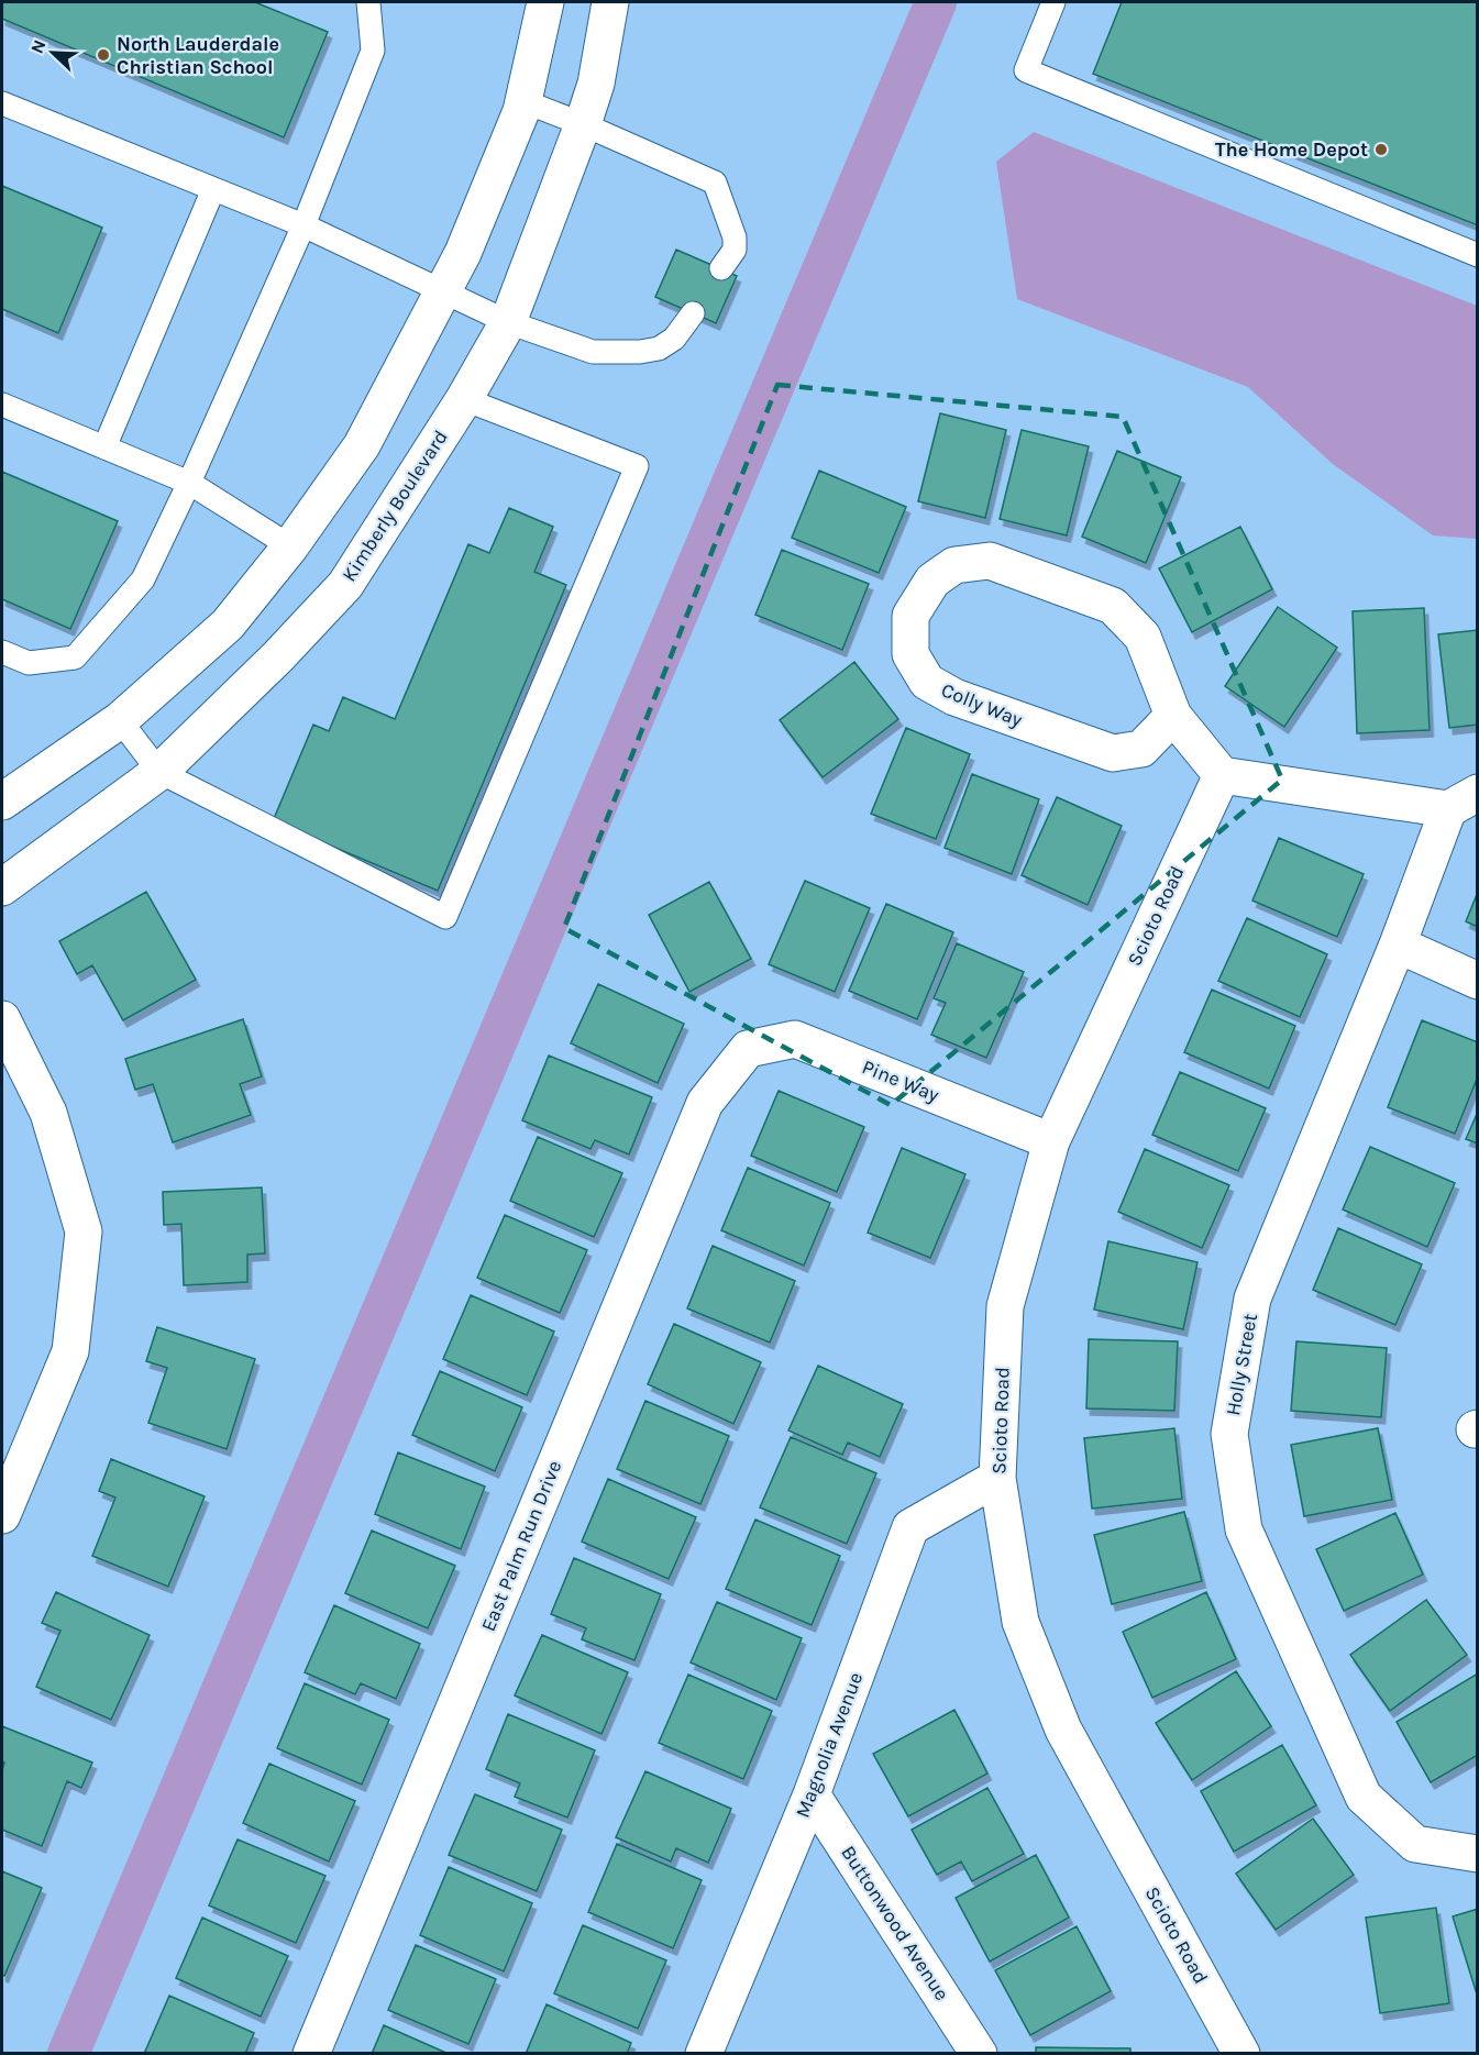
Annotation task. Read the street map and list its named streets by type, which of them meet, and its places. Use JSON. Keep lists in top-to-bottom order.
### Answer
{
  "streets": {
    "street": [
      "Kimberly Boulevard",
      "Colly Way",
      "Scioto Road",
      "Pine Way",
      "Holly Street",
      "East Palm Run Drive",
      "Magnolia Avenue",
      "Buttonwood Avenue"
    ]
  },
  "crossings": [
    ["Colly Way", "Scioto Road"],
    ["Scioto Road", "Pine Way"],
    ["Scioto Road", "Magnolia Avenue"],
    ["Pine Way", "East Palm Run Drive"],
    ["Magnolia Avenue", "Buttonwood Avenue"]
  ],
  "places": ["North Lauderdale Christian School", "The Home Depot"],
  "north": "top left"
}
